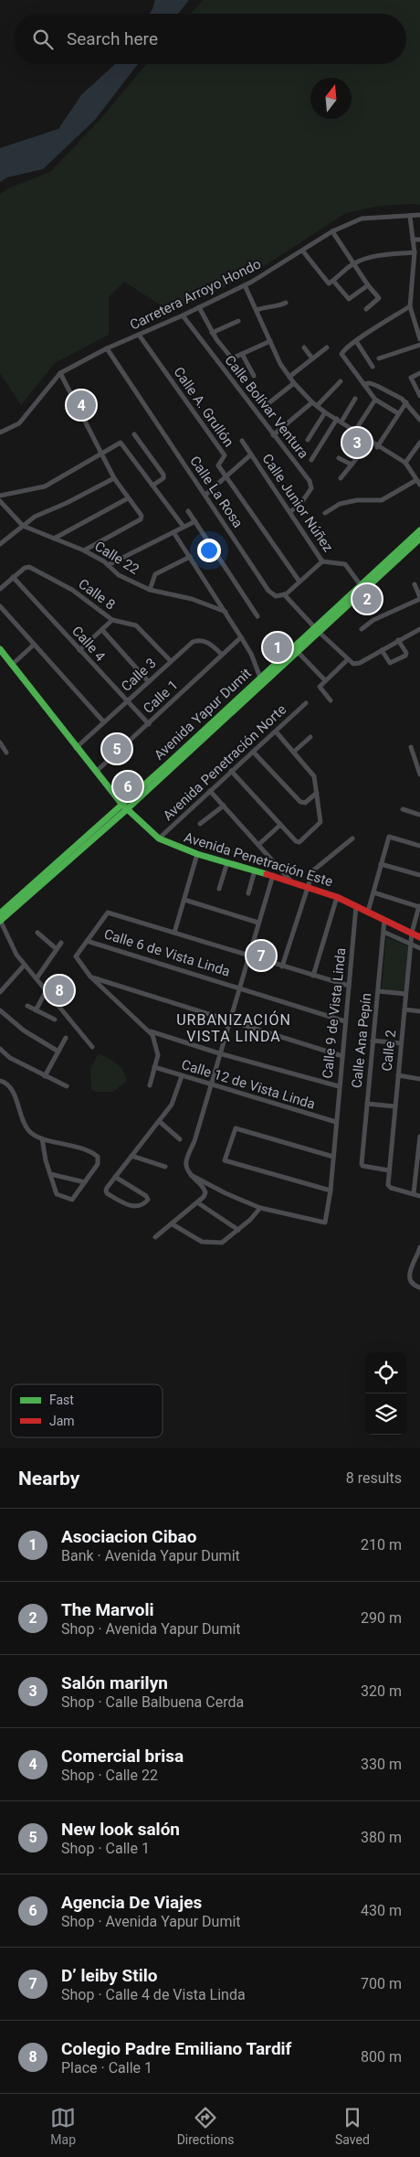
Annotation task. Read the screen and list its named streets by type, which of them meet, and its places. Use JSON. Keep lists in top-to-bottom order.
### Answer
{
  "streets": {
    "main road": ["Avenida Yapur Dumit", "Avenida Penetración Este"],
    "street": [
      "Carretera Arroyo Hondo",
      "Calle A. Grullón",
      "Calle Bolívar Ventura",
      "Calle La Rosa",
      "Calle Junior Núñez",
      "Calle 22",
      "Calle 8",
      "Calle 4",
      "Calle 3",
      "Calle 1",
      "Avenida Penetración Norte",
      "Calle 6 de Vista Linda",
      "Calle 9 de Vista Linda",
      "Calle Ana Pepín",
      "Calle 2",
      "Calle 12 de Vista Linda"
    ]
  },
  "crossings": [
    ["Carretera Arroyo Hondo", "Calle A. Grullón"],
    ["Carretera Arroyo Hondo", "Calle Bolívar Ventura"],
    ["Carretera Arroyo Hondo", "Calle La Rosa"],
    ["Calle Bolívar Ventura", "Calle Junior Núñez"],
    ["Calle Junior Núñez", "Avenida Yapur Dumit"],
    ["Calle 8", "Calle 4"],
    ["Calle 8", "Calle 3"],
    ["Calle 4", "Calle 3"],
    ["Calle 4", "Calle 1"],
    ["Calle 3", "Calle 1"],
    ["Calle 3", "Avenida Penetración Este"],
    ["Calle 1", "Avenida Penetración Este"],
    ["Avenida Yapur Dumit", "Avenida Penetración Este"],
    ["Avenida Penetración Norte", "Avenida Penetración Este"],
    ["Avenida Penetración Este", "Calle 9 de Vista Linda"],
    ["Avenida Penetración Este", "Calle Ana Pepín"],
    ["Avenida Penetración Este", "Calle 2"],
    ["Calle 6 de Vista Linda", "Calle 9 de Vista Linda"],
    ["Calle 9 de Vista Linda", "Calle 12 de Vista Linda"],
    ["Calle Ana Pepín", "Calle 2"]
  ],
  "districts": ["URBANIZACIÓN VISTA LINDA"],
  "legend": ["Fast", "Jam"],
  "north": "top",
  "page": {
    "search": "Search here",
    "pins": [
      "4",
      "3",
      "2",
      "1",
      "5",
      "6",
      "7",
      "8"
    ],
    "heading": ["Nearby", "8 results"],
    "list": [
      {
        "mark": "1",
        "name": "Asociacion Cibao",
        "note": "Bank · Avenida Yapur Dumit",
        "value": "210 m"
      },
      {
        "mark": "2",
        "name": "The Marvoli",
        "note": "Shop · Avenida Yapur Dumit",
        "value": "290 m"
      },
      {
        "mark": "3",
        "name": "Salón marilyn",
        "note": "Shop · Calle Balbuena Cerda",
        "value": "320 m"
      },
      {
        "mark": "4",
        "name": "Comercial brisa",
        "note": "Shop · Calle 22",
        "value": "330 m"
      },
      {
        "mark": "5",
        "name": "New look salón",
        "note": "Shop · Calle 1",
        "value": "380 m"
      },
      {
        "mark": "6",
        "name": "Agencia De Viajes",
        "note": "Shop · Avenida Yapur Dumit",
        "value": "430 m"
      },
      {
        "mark": "7",
        "name": "D’ leiby Stilo",
        "note": "Shop · Calle 4 de Vista Linda",
        "value": "700 m"
      },
      {
        "mark": "8",
        "name": "Colegio Padre Emiliano Tardif",
        "note": "Place · Calle 1",
        "value": "800 m"
      }
    ],
    "nav": ["Map", "Directions", "Saved"]
  }
}
